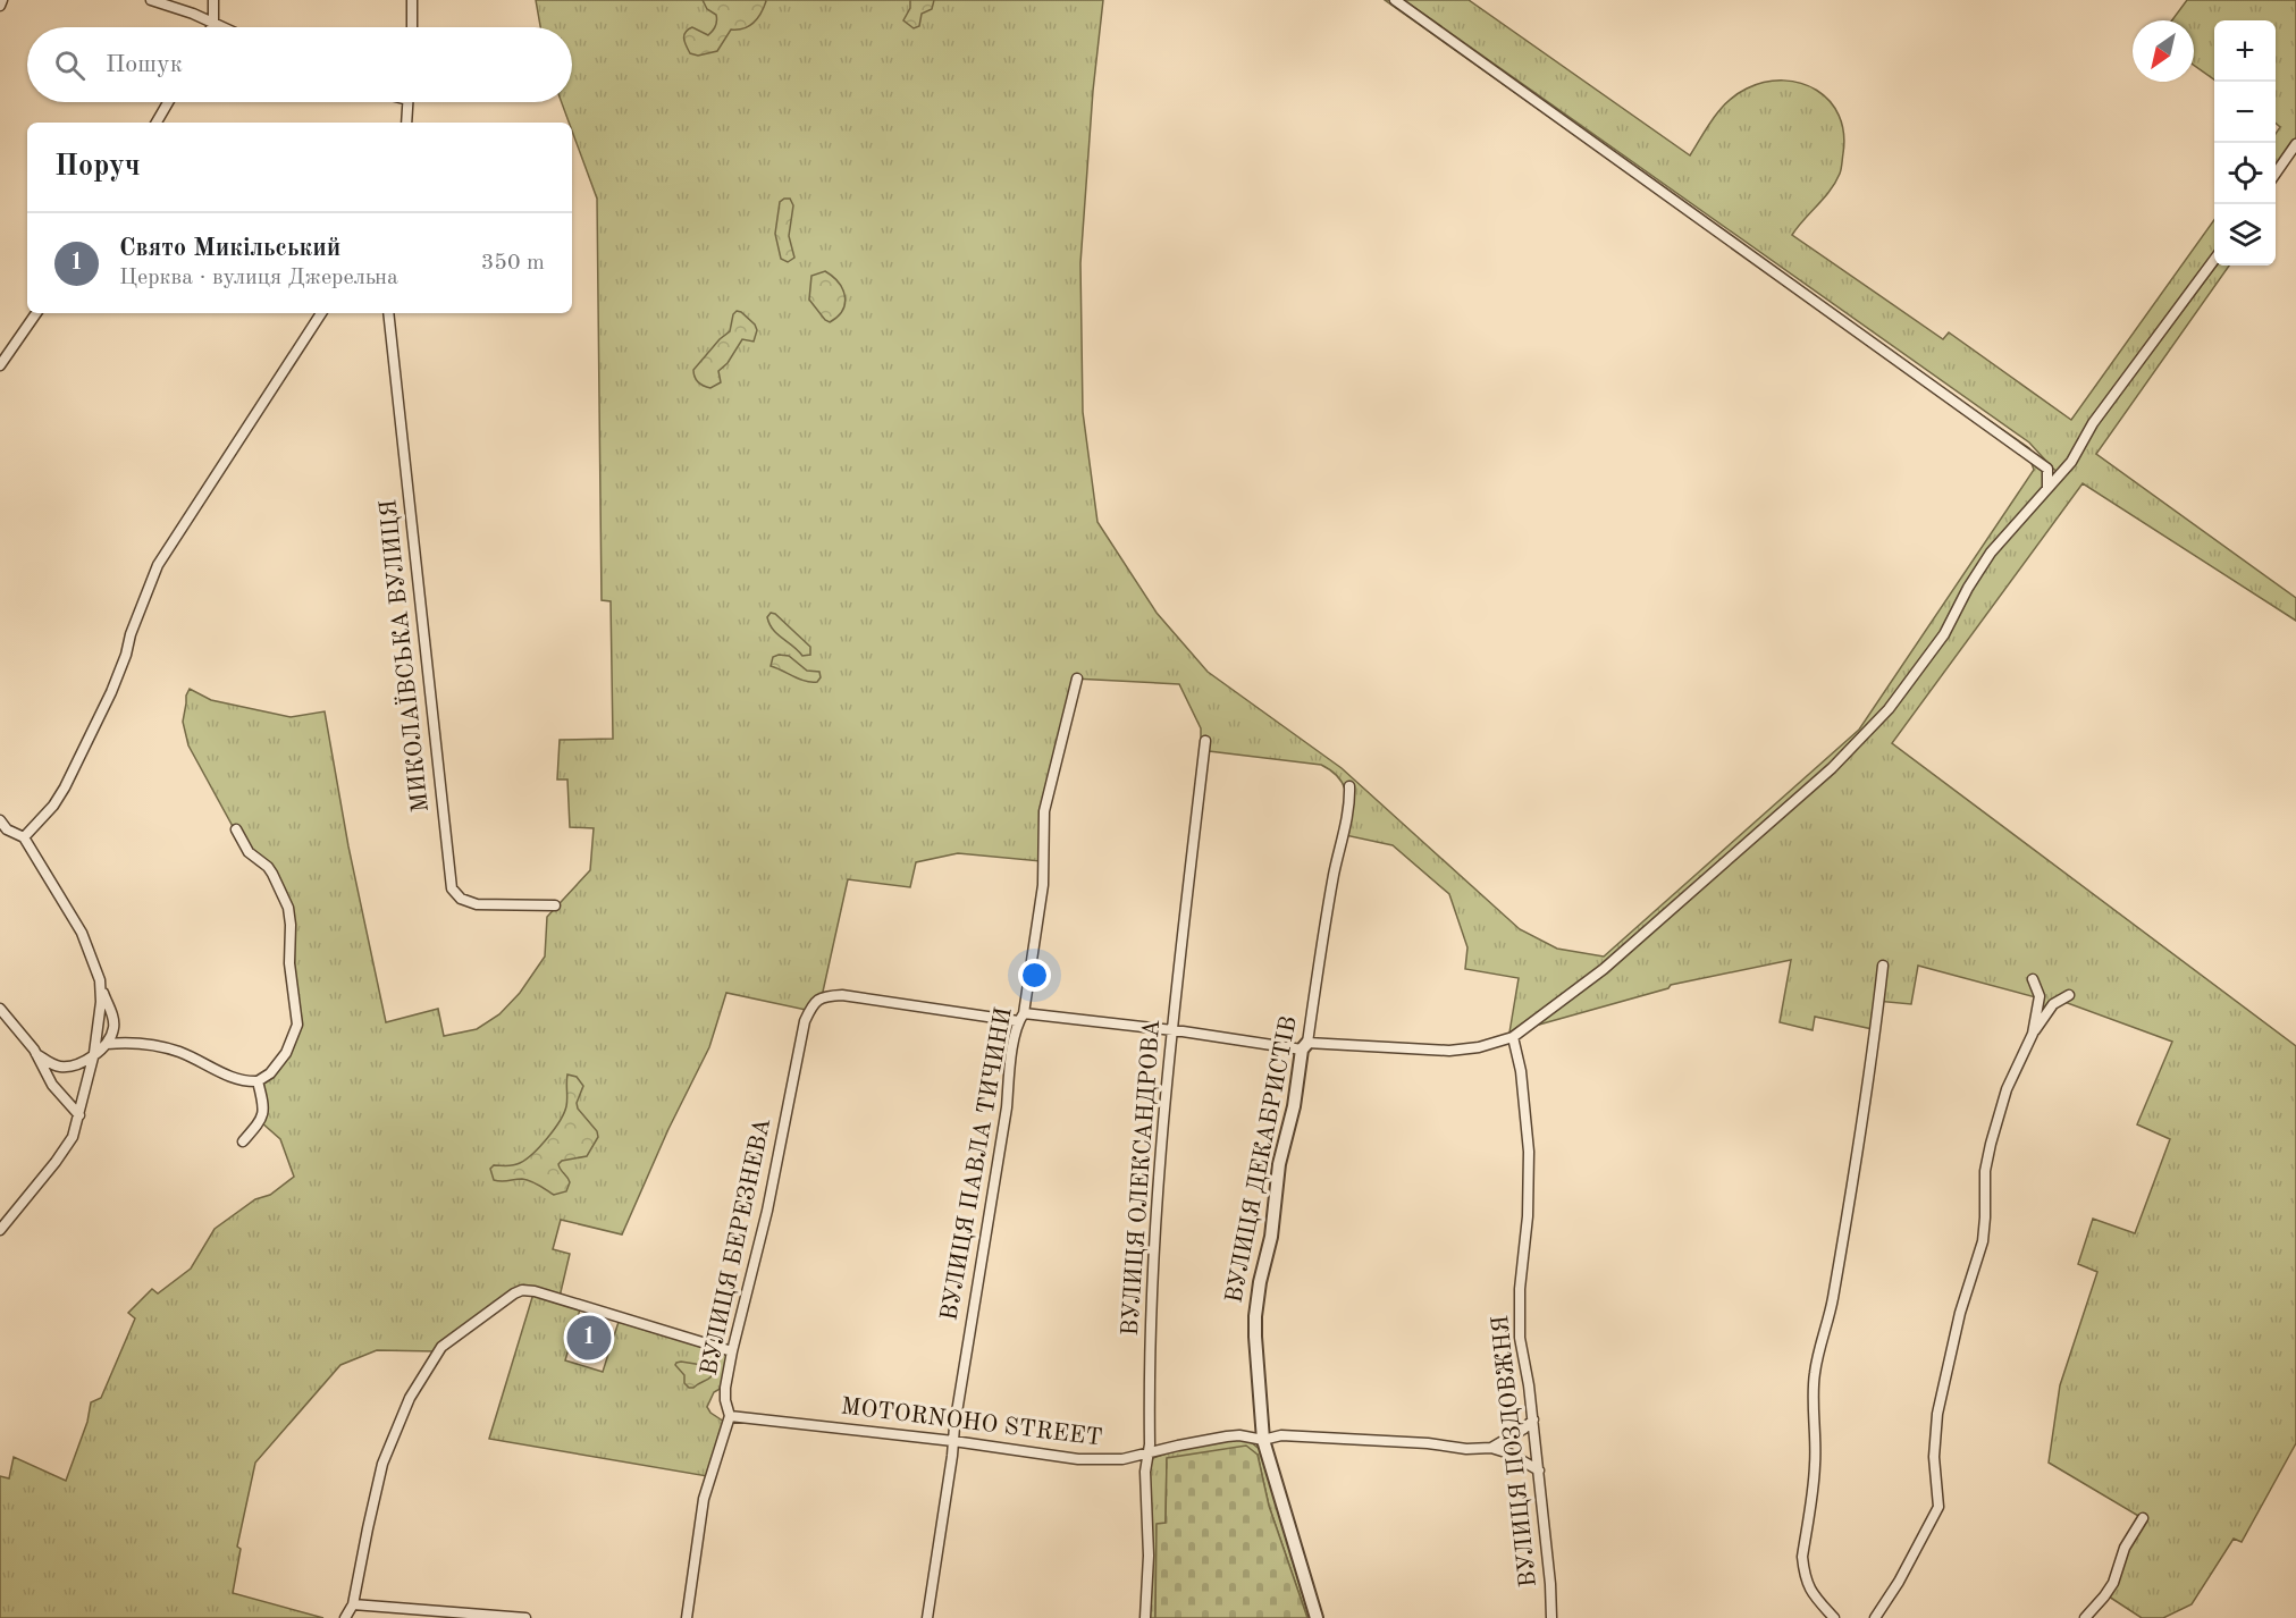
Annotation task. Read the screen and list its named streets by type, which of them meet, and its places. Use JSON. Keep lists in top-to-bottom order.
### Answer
{
  "streets": {
    "street": [
      "МИКОЛАЇВСЬКА ВУЛИЦЯ",
      "ВУЛИЦЯ ДЕКАБРИСТІВ",
      "ВУЛИЦЯ ПАВЛА ТИЧИНИ",
      "ВУЛИЦЯ ОЛЕКСАНДРОВА",
      "ВУЛИЦЯ БЕРЕЗНЕВА",
      "MOTORNOHO STREET",
      "ВУЛИЦЯ ПОЗДОВЖНЯ"
    ]
  },
  "crossings": [
    ["ВУЛИЦЯ ДЕКАБРИСТІВ", "MOTORNOHO STREET"],
    ["ВУЛИЦЯ ПАВЛА ТИЧИНИ", "ВУЛИЦЯ БЕРЕЗНЕВА"],
    ["ВУЛИЦЯ ПАВЛА ТИЧИНИ", "MOTORNOHO STREET"],
    ["ВУЛИЦЯ ОЛЕКСАНДРОВА", "MOTORNOHO STREET"],
    ["ВУЛИЦЯ БЕРЕЗНЕВА", "MOTORNOHO STREET"],
    ["MOTORNOHO STREET", "ВУЛИЦЯ ПОЗДОВЖНЯ"]
  ],
  "north": "bottom left",
  "page": {
    "map_buttons": ["+", "−"],
    "search": "Пошук",
    "heading": "Поруч",
    "list": [
      {
        "mark": "1",
        "name": "Свято Микільський",
        "note": "Церква · вулиця Джерельна",
        "value": "350 m"
      }
    ],
    "pins": "1"
  }
}
